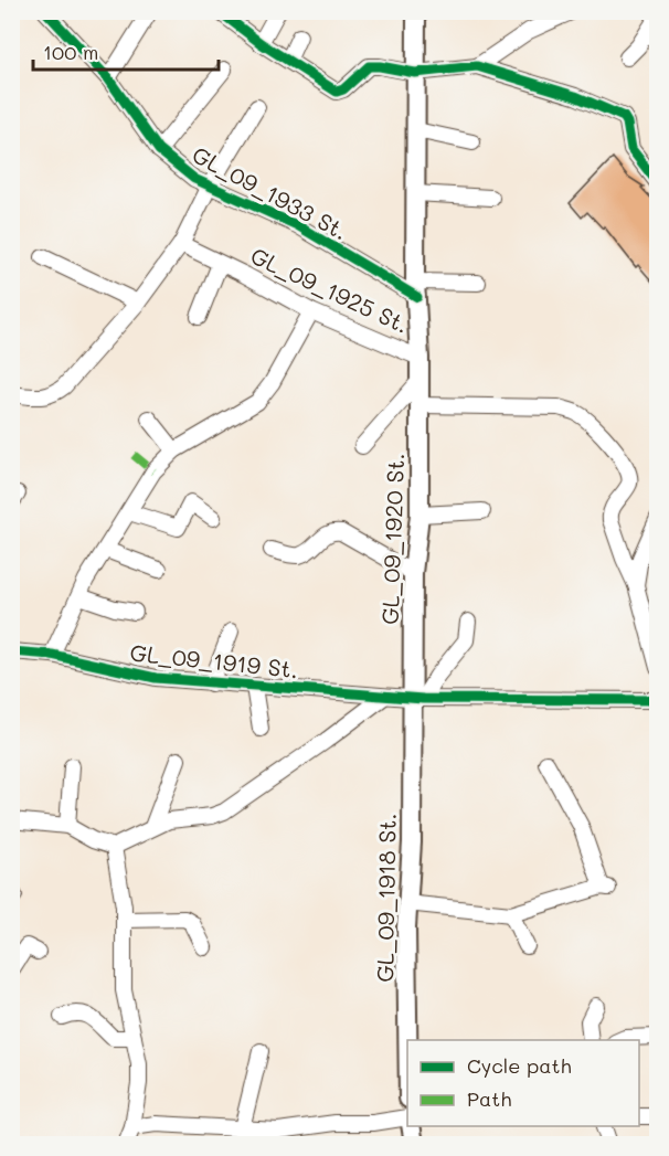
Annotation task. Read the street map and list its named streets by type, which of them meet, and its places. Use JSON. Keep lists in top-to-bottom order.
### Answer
{
  "streets": {
    "main road": ["GL_09_1920 St.", "GL_09_1918 St."],
    "street": ["GL_09_1933 St.", "GL_09_1925 St.", "GL_09_1919 St."]
  },
  "crossings": [
    ["GL_09_1933 St.", "GL_09_1920 St."],
    ["GL_09_1925 St.", "GL_09_1920 St."],
    ["GL_09_1920 St.", "GL_09_1919 St."],
    ["GL_09_1920 St.", "GL_09_1918 St."],
    ["GL_09_1919 St.", "GL_09_1918 St."]
  ],
  "legend": ["Cycle path", "Path"],
  "scale_bar": "100 m"
}
